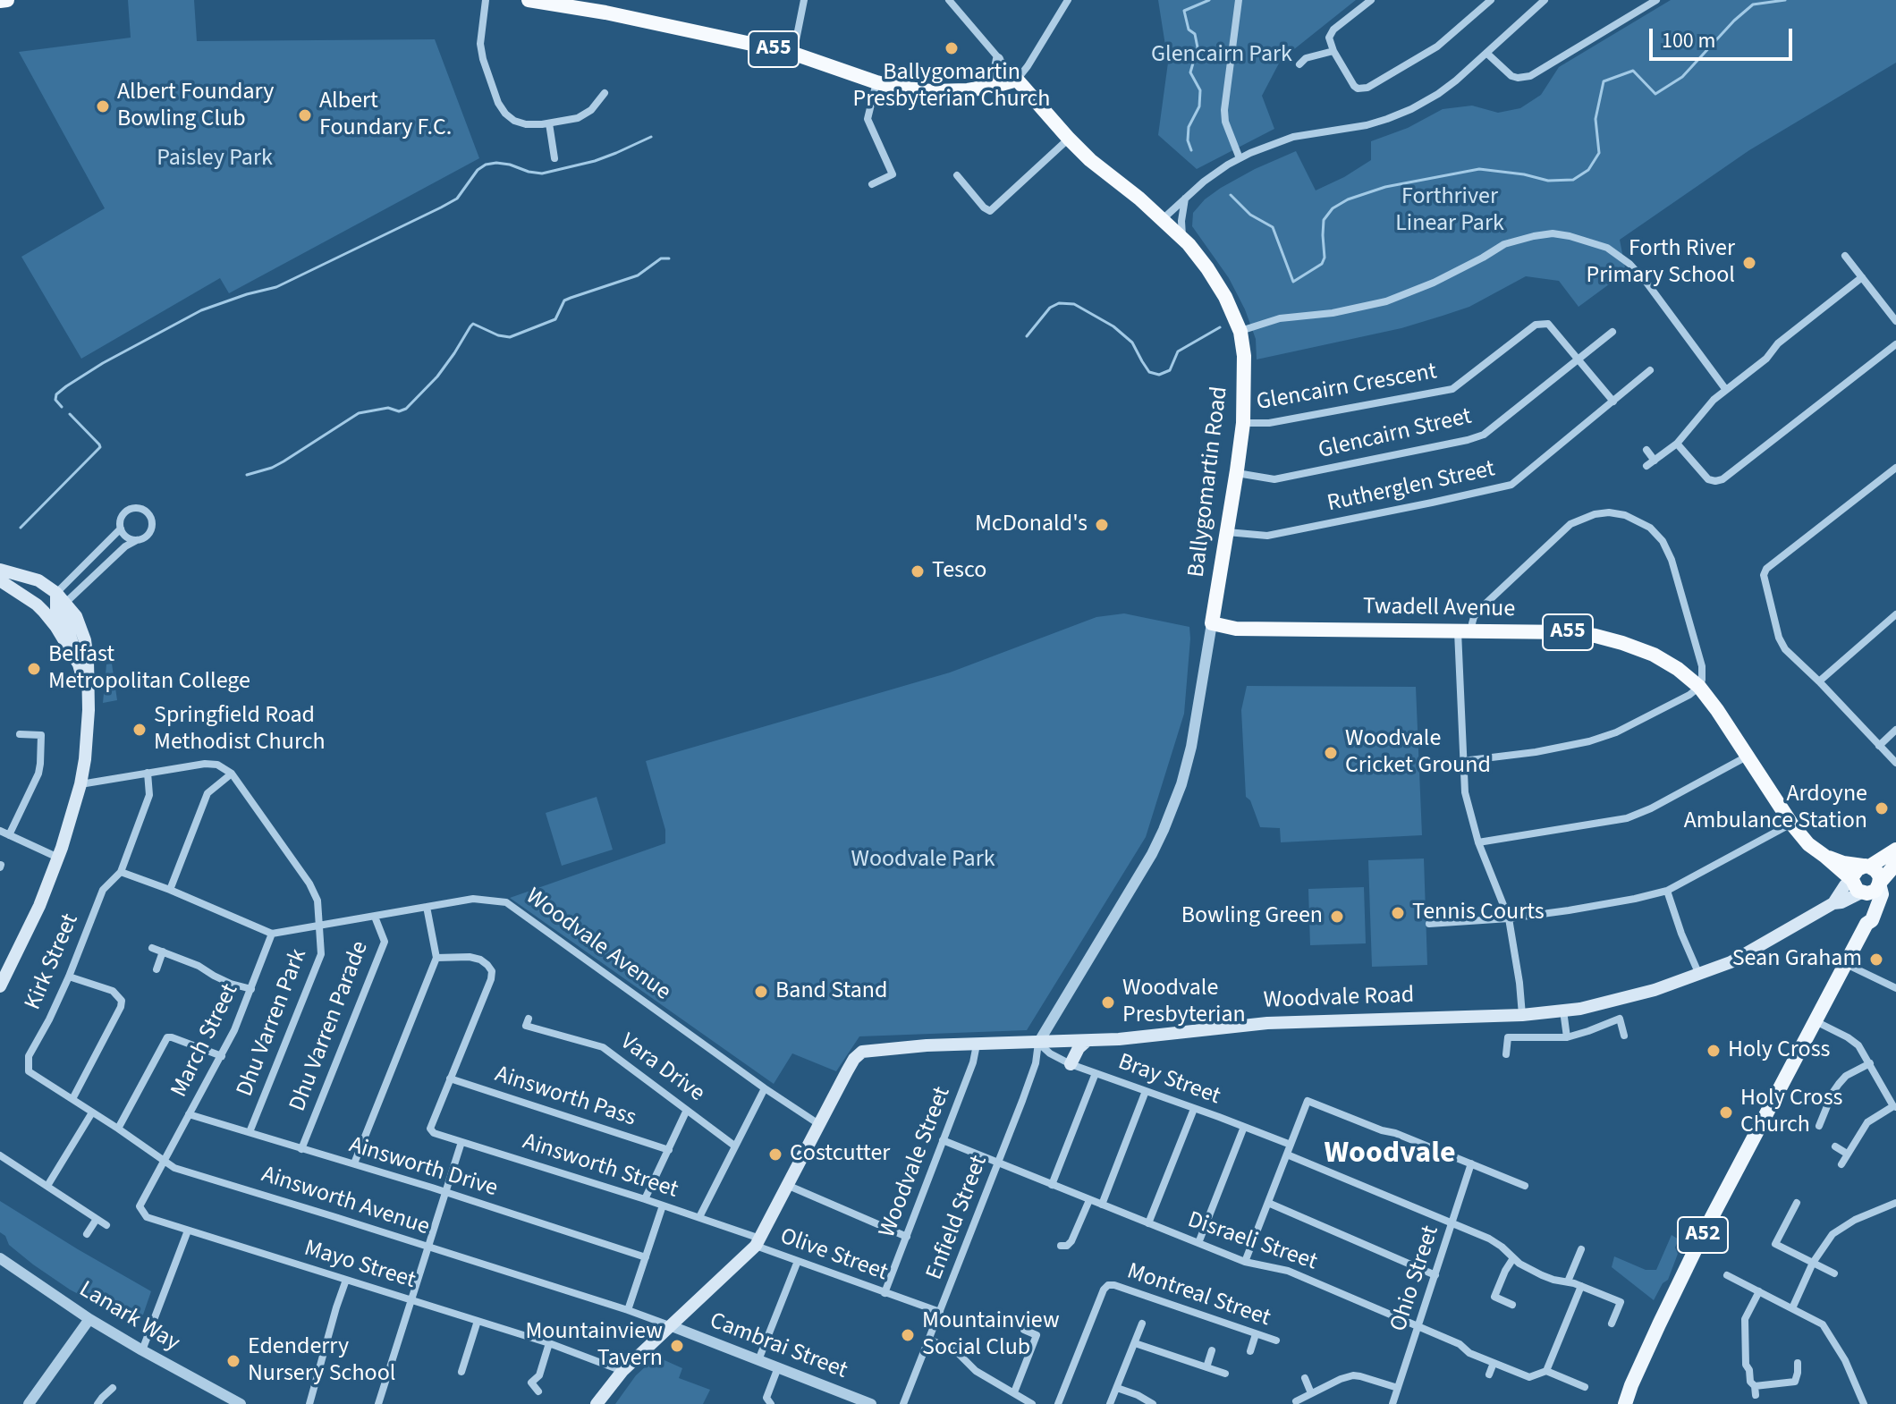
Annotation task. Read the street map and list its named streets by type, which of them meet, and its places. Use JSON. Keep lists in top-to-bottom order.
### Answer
{
  "streets": {
    "highway": ["A55", "Ballygomartin Road", "Twadell Avenue"],
    "main road": ["Woodvale Road", "A52"],
    "street": [
      "Glencairn Crescent",
      "Glencairn Street",
      "Rutherglen Street",
      "Woodvale Avenue",
      "Kirk Street",
      "Dhu Varren Park",
      "Dhu Varren Parade",
      "March Street",
      "Vara Drive",
      "Bray Street",
      "Ainsworth Pass",
      "Woodvale Street",
      "Ainsworth Street",
      "Ainsworth Drive",
      "Ainsworth Avenue",
      "Enfield Street",
      "Disraeli Street",
      "Olive Street",
      "Mayo Street",
      "Ohio Street",
      "Montreal Street",
      "Lanark Way",
      "Cambrai Street"
    ]
  },
  "crossings": [
    ["A55", "Ballygomartin Road"],
    ["Glencairn Crescent", "Glencairn Street"],
    ["Glencairn Crescent", "Ballygomartin Road"],
    ["Glencairn Crescent", "Rutherglen Street"],
    ["Glencairn Street", "Ballygomartin Road"],
    ["Ballygomartin Road", "Rutherglen Street"],
    ["Ballygomartin Road", "Twadell Avenue"],
    ["Ballygomartin Road", "Woodvale Road"],
    ["Ballygomartin Road", "Bray Street"],
    ["Ballygomartin Road", "Enfield Street"],
    ["Twadell Avenue", "Woodvale Road"],
    ["Twadell Avenue", "A52"],
    ["Woodvale Avenue", "Woodvale Road"],
    ["Woodvale Avenue", "Dhu Varren Park"],
    ["Woodvale Avenue", "Dhu Varren Parade"],
    ["Woodvale Avenue", "March Street"],
    ["Kirk Street", "Ainsworth Avenue"],
    ["Woodvale Road", "Bray Street"],
    ["Woodvale Road", "Woodvale Street"],
    ["Woodvale Road", "Ainsworth Street"],
    ["Woodvale Road", "Ainsworth Avenue"],
    ["Woodvale Road", "Enfield Street"],
    ["Woodvale Road", "A52"],
    ["Woodvale Road", "Olive Street"],
    ["Woodvale Road", "Mayo Street"],
    ["Woodvale Road", "Cambrai Street"],
    ["Dhu Varren Park", "Ainsworth Drive"],
    ["Dhu Varren Parade", "Ainsworth Drive"],
    ["March Street", "Ainsworth Drive"],
    ["March Street", "Ainsworth Avenue"],
    ["March Street", "Mayo Street"],
    ["Bray Street", "Enfield Street"],
    ["Ainsworth Pass", "Ainsworth Street"],
    ["Woodvale Street", "Disraeli Street"],
    ["Woodvale Street", "Olive Street"],
    ["Ainsworth Street", "Olive Street"],
    ["Ainsworth Avenue", "Mayo Street"],
    ["Ainsworth Avenue", "Cambrai Street"],
    ["Enfield Street", "Disraeli Street"],
    ["Enfield Street", "Olive Street"],
    ["Disraeli Street", "Ohio Street"]
  ],
  "districts": ["Woodvale"],
  "parks": [
    "Glencairn Park",
    "Paisley Park",
    "Forthriver Linear Park",
    "Woodvale Park"
  ],
  "places": [
    "Ballygomartin Presbyterian Church",
    "Albert Foundary Bowling Club",
    "Albert Foundary F.C.",
    "Forth River Primary School",
    "McDonald's",
    "Tesco",
    "Belfast Metropolitan College",
    "Springfield Road Methodist Church",
    "Woodvale Cricket Ground",
    "Ardoyne Ambulance Station",
    "Tennis Courts",
    "Bowling Green",
    "Sean Graham",
    "Band Stand",
    "Woodvale Presbyterian",
    "Holy Cross",
    "Holy Cross Church",
    "Costcutter",
    "Mountainview Social Club",
    "Mountainview Tavern",
    "Edenderry Nursery School"
  ],
  "scale_bar": "100 m"
}
